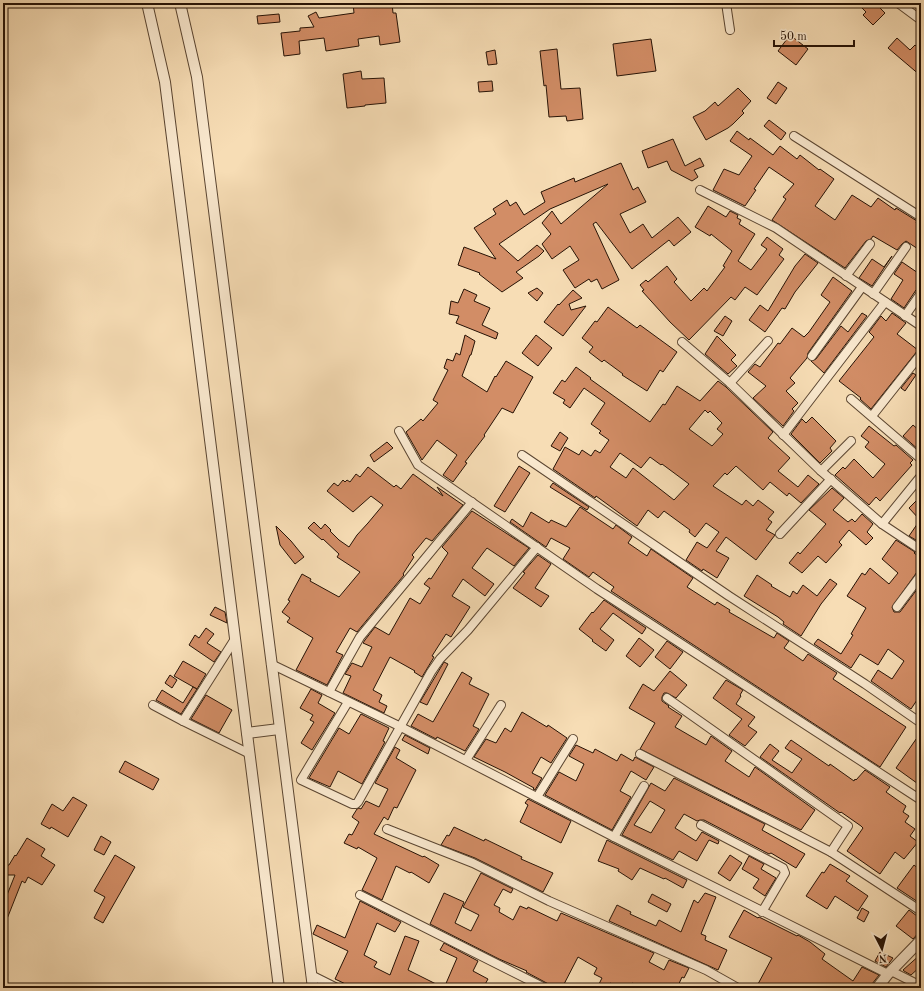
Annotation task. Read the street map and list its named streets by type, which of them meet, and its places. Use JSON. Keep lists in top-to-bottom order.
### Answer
{
  "scale_bar": "50 m",
  "north": "bottom"
}
